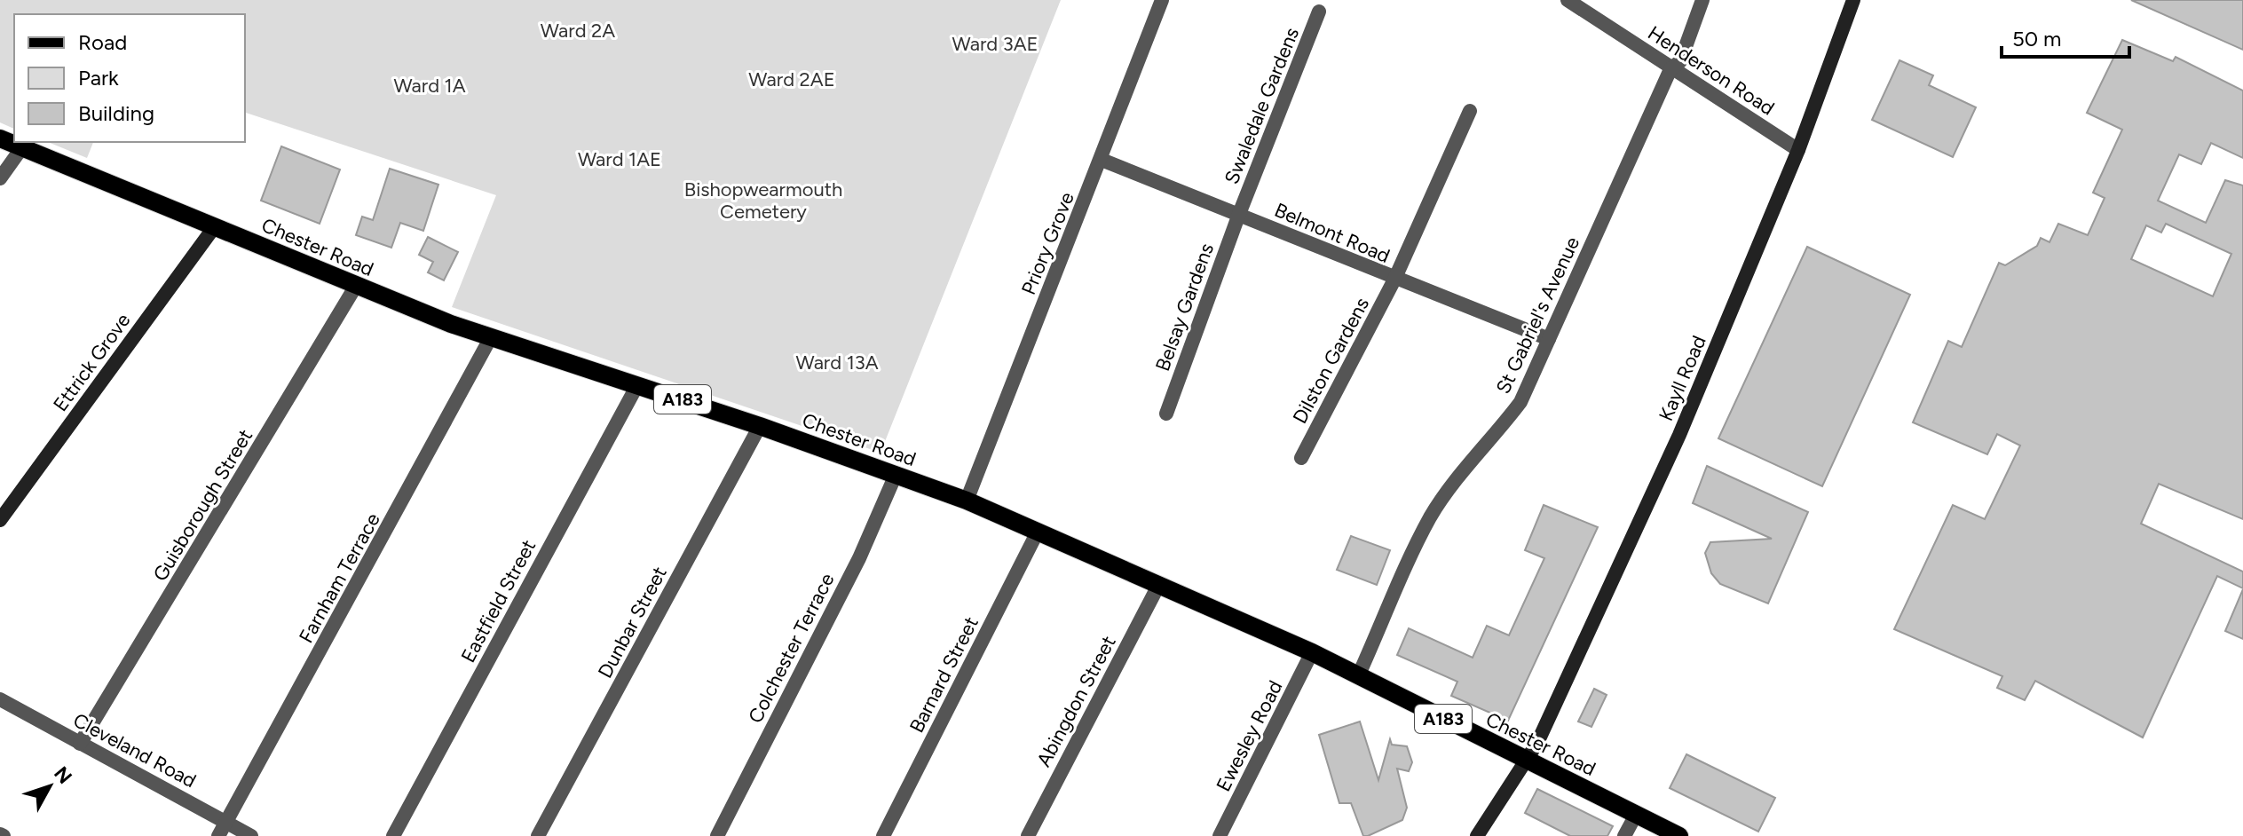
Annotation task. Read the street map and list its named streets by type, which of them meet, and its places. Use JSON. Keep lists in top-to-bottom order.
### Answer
{
  "streets": {
    "main road": ["Chester Road", "A183"],
    "street": [
      "Henderson Road",
      "Swaledale Gardens",
      "Belmont Road",
      "Priory Grove",
      "Belsay Gardens",
      "St Gabriel's Avenue",
      "Dilston Gardens",
      "Ettrick Grove",
      "Kayll Road",
      "Guisborough Street",
      "Farnham Terrace",
      "Eastfield Street",
      "Dunbar Street",
      "Colchester Terrace",
      "Barnard Street",
      "Abingdon Street",
      "Ewesley Road",
      "Cleveland Road"
    ]
  },
  "crossings": [
    ["Henderson Road", "St Gabriel's Avenue"],
    ["Henderson Road", "Kayll Road"],
    ["Swaledale Gardens", "Belmont Road"],
    ["Swaledale Gardens", "Belsay Gardens"],
    ["Belmont Road", "Priory Grove"],
    ["Belmont Road", "Belsay Gardens"],
    ["Belmont Road", "St Gabriel's Avenue"],
    ["Belmont Road", "Dilston Gardens"],
    ["Priory Grove", "Chester Road"],
    ["Chester Road", "St Gabriel's Avenue"],
    ["Chester Road", "Ettrick Grove"],
    ["Chester Road", "Kayll Road"],
    ["Chester Road", "Guisborough Street"],
    ["Chester Road", "Farnham Terrace"],
    ["Chester Road", "Eastfield Street"],
    ["Chester Road", "Dunbar Street"],
    ["Chester Road", "Colchester Terrace"],
    ["Chester Road", "Barnard Street"],
    ["Chester Road", "Abingdon Street"],
    ["Chester Road", "Ewesley Road"],
    ["Guisborough Street", "Cleveland Road"],
    ["Farnham Terrace", "Cleveland Road"]
  ],
  "parks": [
    "Ward 2A",
    "Ward 3AE",
    "Ward 2AE",
    "Ward 1A",
    "Ward 1AE",
    "Bishopwearmouth Cemetery",
    "Ward 13A"
  ],
  "legend": ["Road", "Park", "Building"],
  "scale_bar": "50 m",
  "north": "top right"
}
